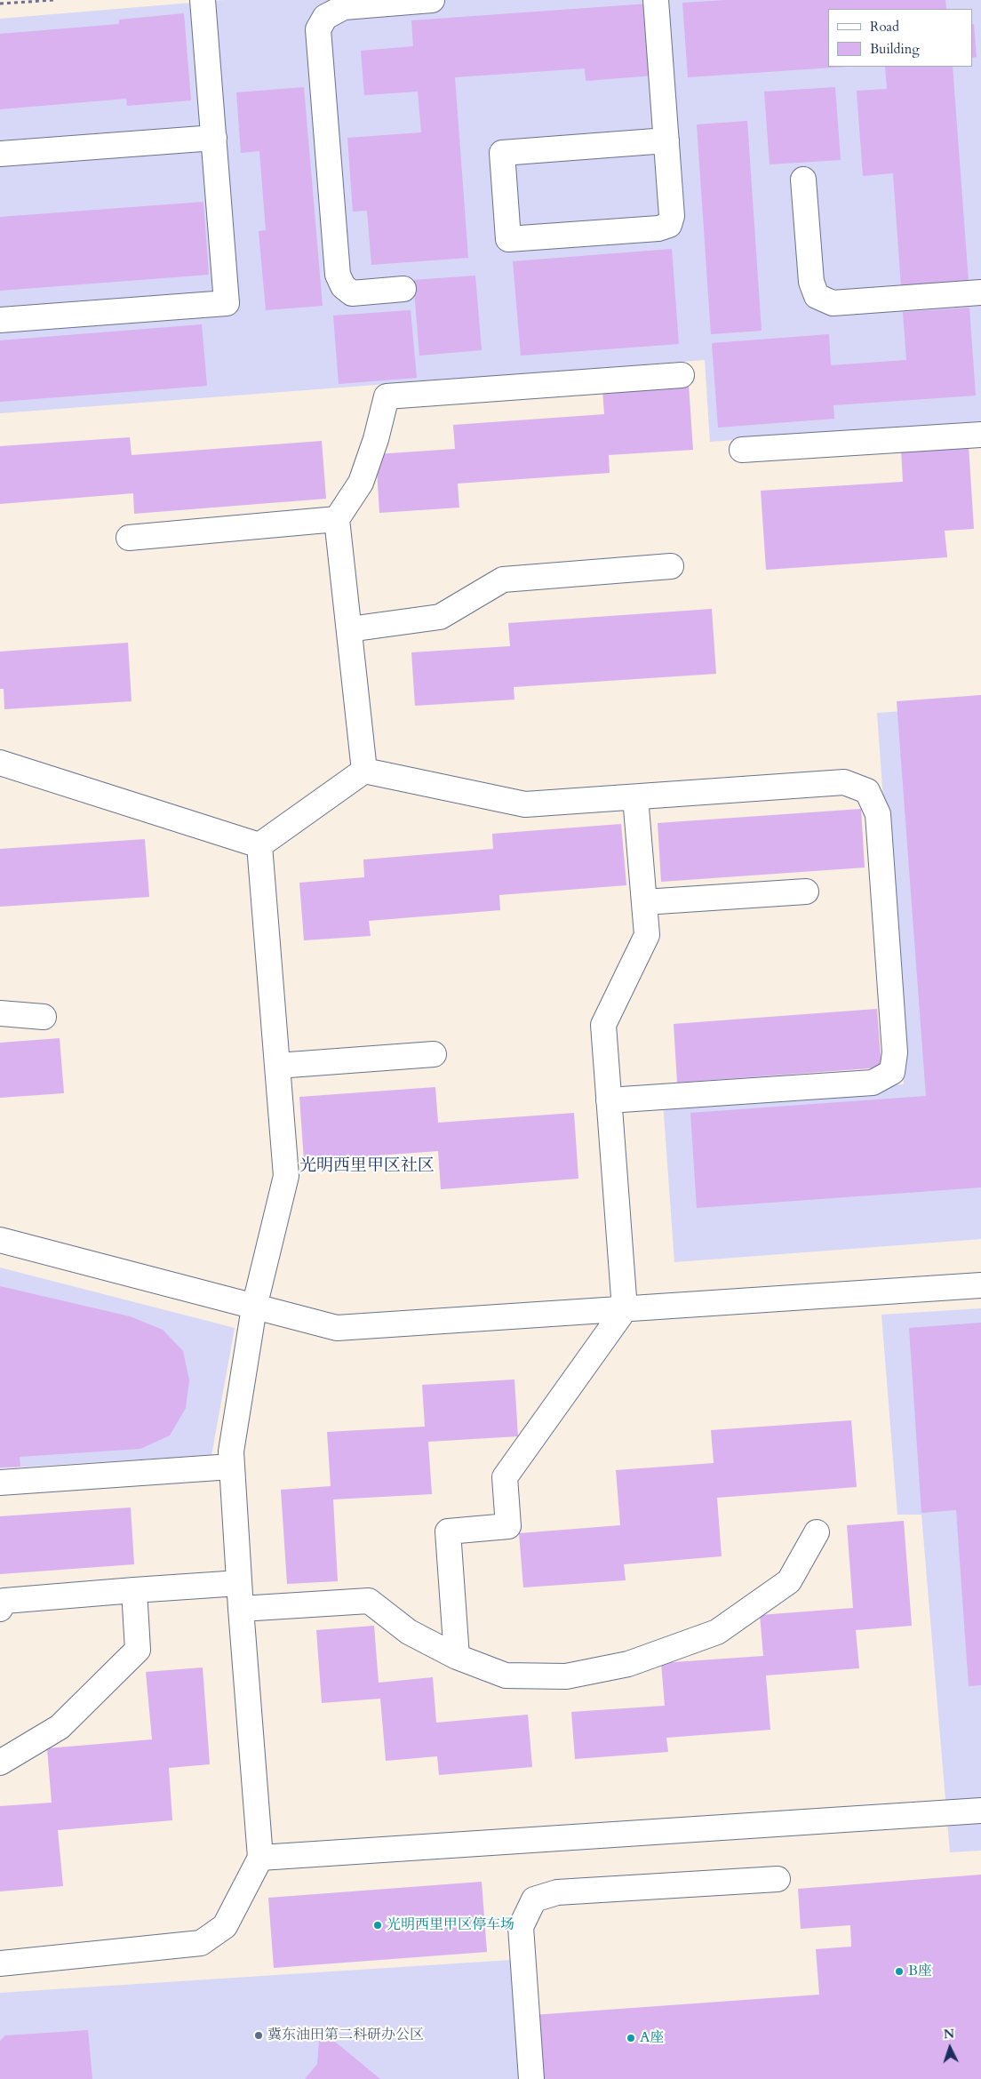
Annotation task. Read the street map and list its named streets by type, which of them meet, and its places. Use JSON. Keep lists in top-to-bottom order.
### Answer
{
  "districts": ["光明西里甲区社区"],
  "places": [
    "光明西里甲区停车场",
    "B座",
    "冀东油田第二科研办公区",
    "A座"
  ],
  "legend": ["Road", "Building"],
  "north": "top"
}
